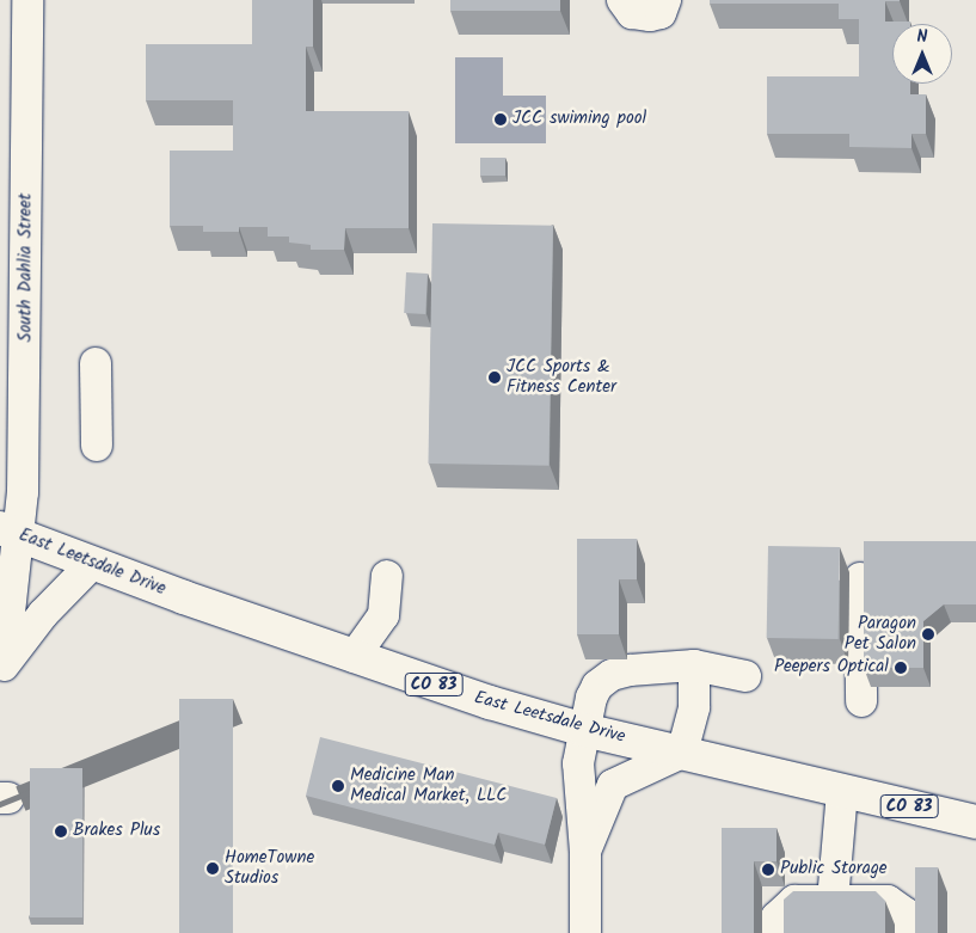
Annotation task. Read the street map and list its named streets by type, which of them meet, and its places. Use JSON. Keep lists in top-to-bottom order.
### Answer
{
  "streets": {
    "main road": ["East Leetsdale Drive", "CO 83"],
    "street": ["South Dahlia Street"]
  },
  "crossings": [
    ["South Dahlia Street", "East Leetsdale Drive"]
  ],
  "places": [
    "JCC swiming pool",
    "JCC Sports & Fitness Center",
    "Paragon Pet Salon",
    "Peepers Optical",
    "Medicine Man Medical Market, LLC",
    "Brakes Plus",
    "HomeTowne Studios",
    "Public Storage"
  ],
  "north": "top"
}
